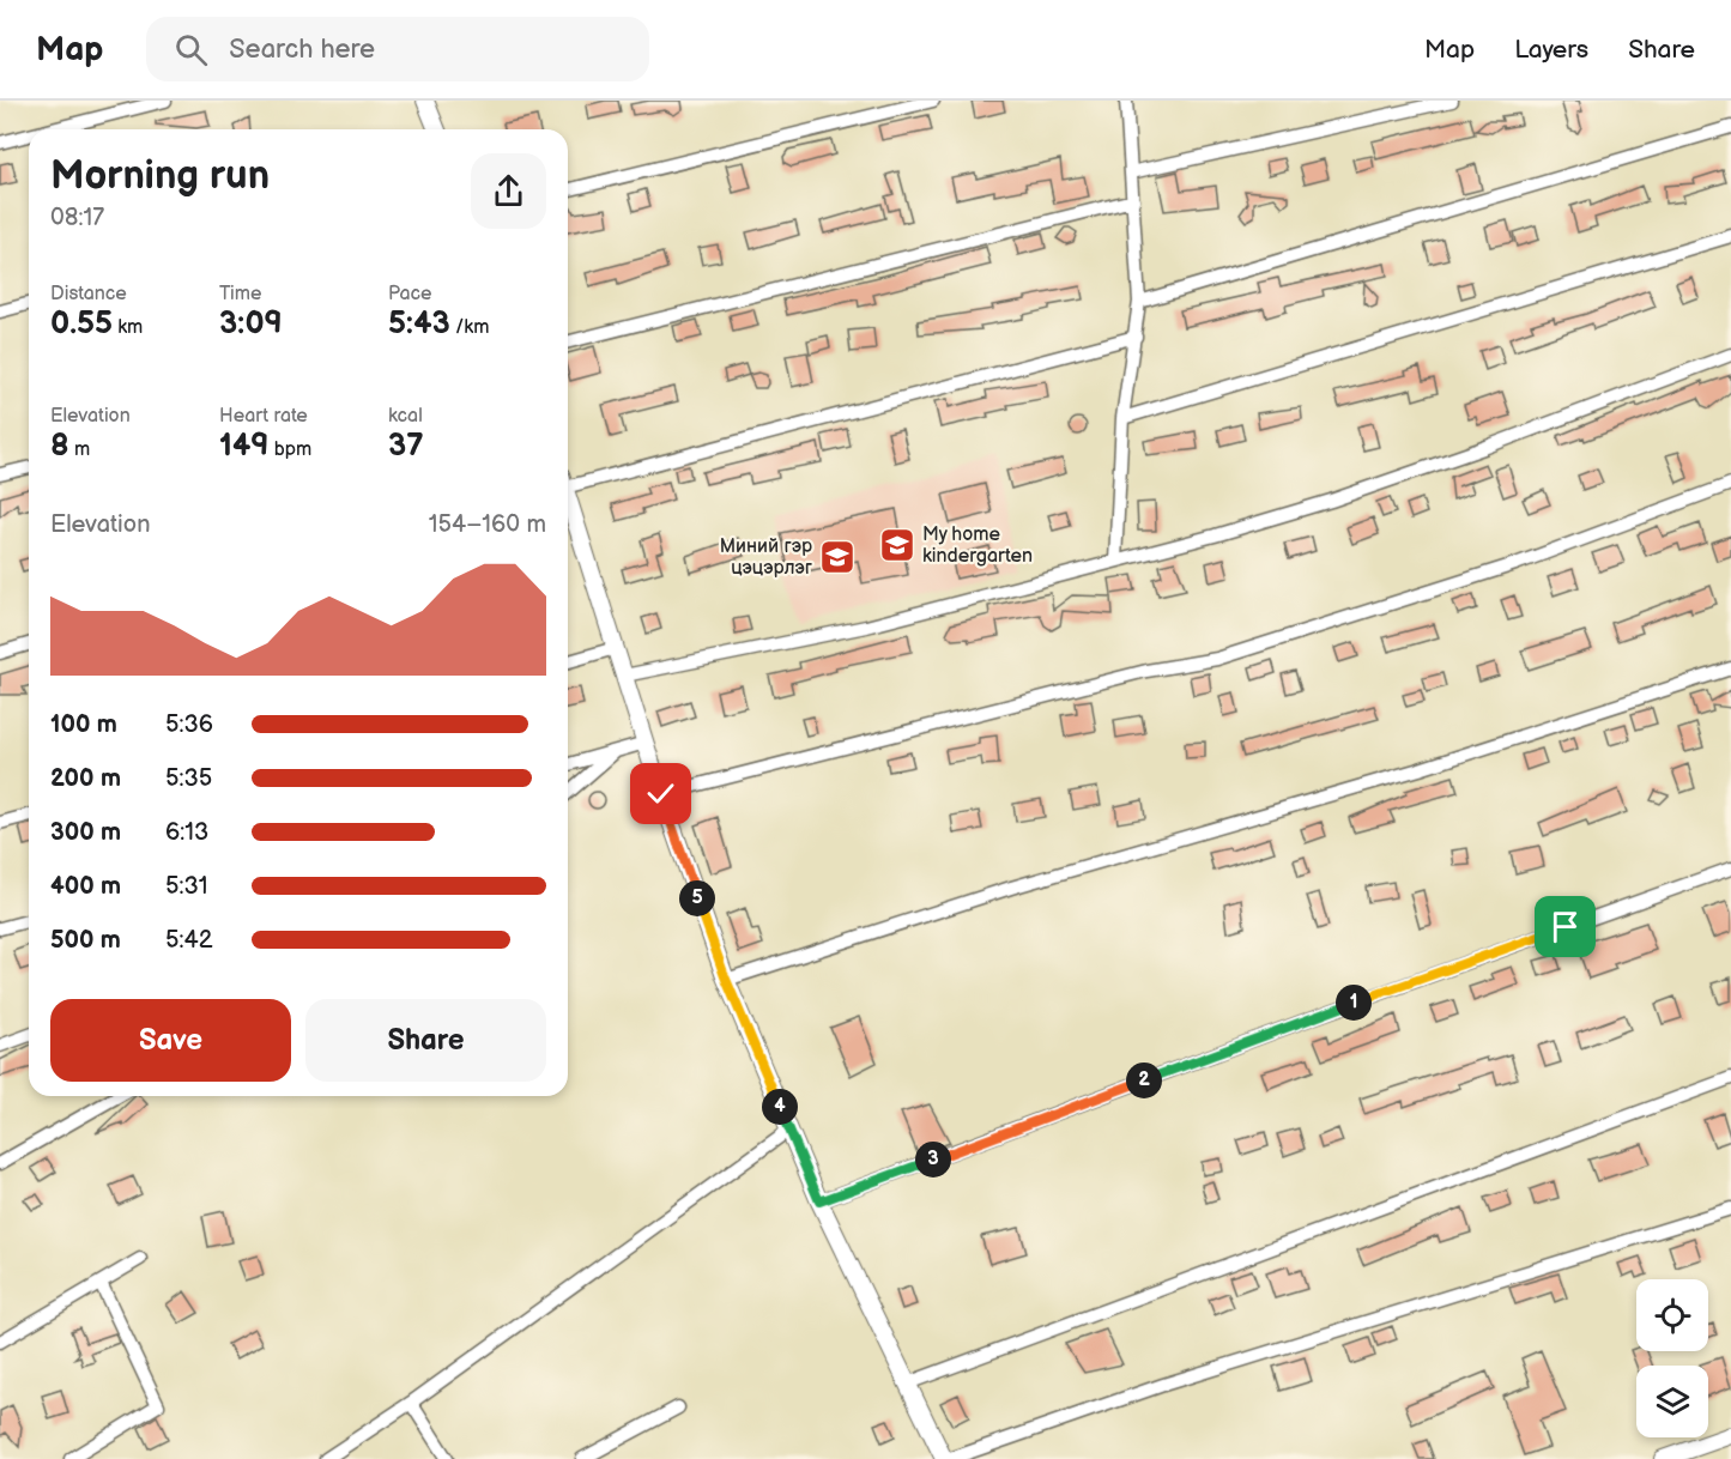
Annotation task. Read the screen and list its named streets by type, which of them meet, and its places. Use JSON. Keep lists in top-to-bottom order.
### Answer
{
  "places": {
    "school or university": ["My home kindergarten", "Миний гэр цэцэрлэг"]
  },
  "page": {
    "header": "Map",
    "search": "Search here",
    "nav": ["Map", "Layers", "Share"],
    "heading": ["Morning run", "08:17"],
    "stats": [
      ["Distance", "0.55 km"],
      ["Time", "3:09"],
      ["Pace", "5:43 /km"],
      ["Elevation", "8 m"],
      ["Heart rate", "149 bpm"],
      ["kcal", "37"]
    ],
    "chart": ["Elevation", "154–160 m"],
    "list": [
      {
        "name": "100 m",
        "note": "5:36"
      },
      {
        "name": "200 m",
        "note": "5:35"
      },
      {
        "name": "300 m",
        "note": "6:13"
      },
      {
        "name": "400 m",
        "note": "5:31"
      },
      {
        "name": "500 m",
        "note": "5:42"
      }
    ],
    "pins": [
      "5",
      "1",
      "2",
      "4",
      "3"
    ],
    "buttons": ["Save", "Share"]
  }
}
